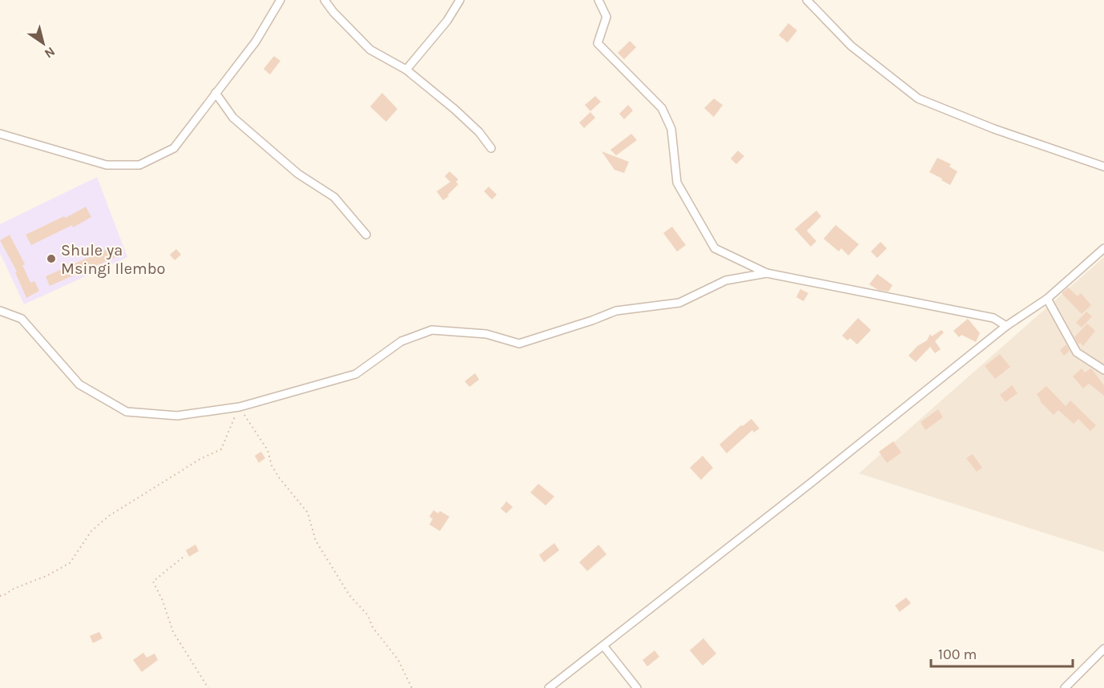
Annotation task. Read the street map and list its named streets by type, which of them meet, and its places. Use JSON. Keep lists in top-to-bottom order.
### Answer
{
  "places": ["Shule ya Msingi Ilembo"],
  "scale_bar": "100 m",
  "north": "bottom right"
}
